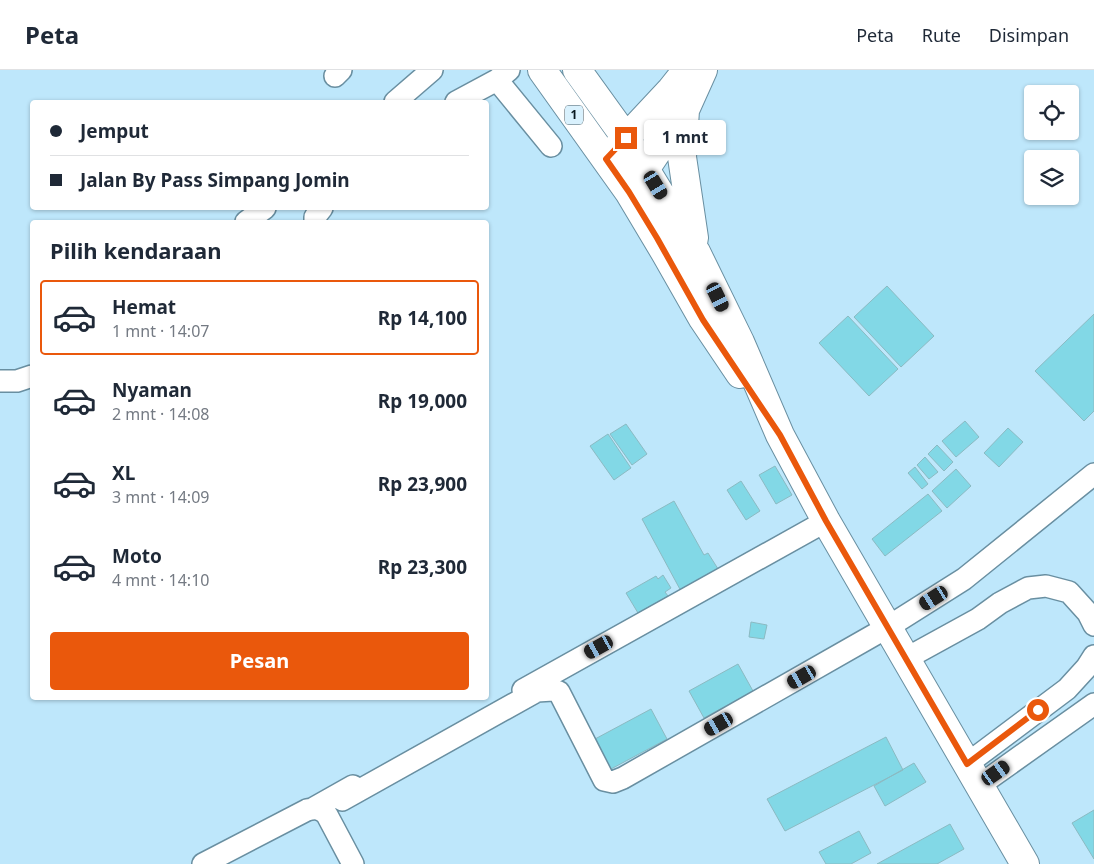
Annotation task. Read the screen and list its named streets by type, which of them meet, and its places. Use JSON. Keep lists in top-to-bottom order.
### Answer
{
  "streets": {
    "highway": ["1"]
  },
  "page": {
    "header": "Peta",
    "nav": ["Peta", "Rute", "Disimpan"],
    "banner": ["Jemput", "Jalan By Pass Simpang Jomin"],
    "bubble": "1 mnt",
    "heading": "Pilih kendaraan",
    "list": [
      {
        "name": "Hemat",
        "note": "1 mnt · 14:07",
        "value": "Rp 14,100"
      },
      {
        "name": "Nyaman",
        "note": "2 mnt · 14:08",
        "value": "Rp 19,000"
      },
      {
        "name": "XL",
        "note": "3 mnt · 14:09",
        "value": "Rp 23,900"
      },
      {
        "name": "Moto",
        "note": "4 mnt · 14:10",
        "value": "Rp 23,300"
      }
    ],
    "buttons": "Pesan"
  }
}
